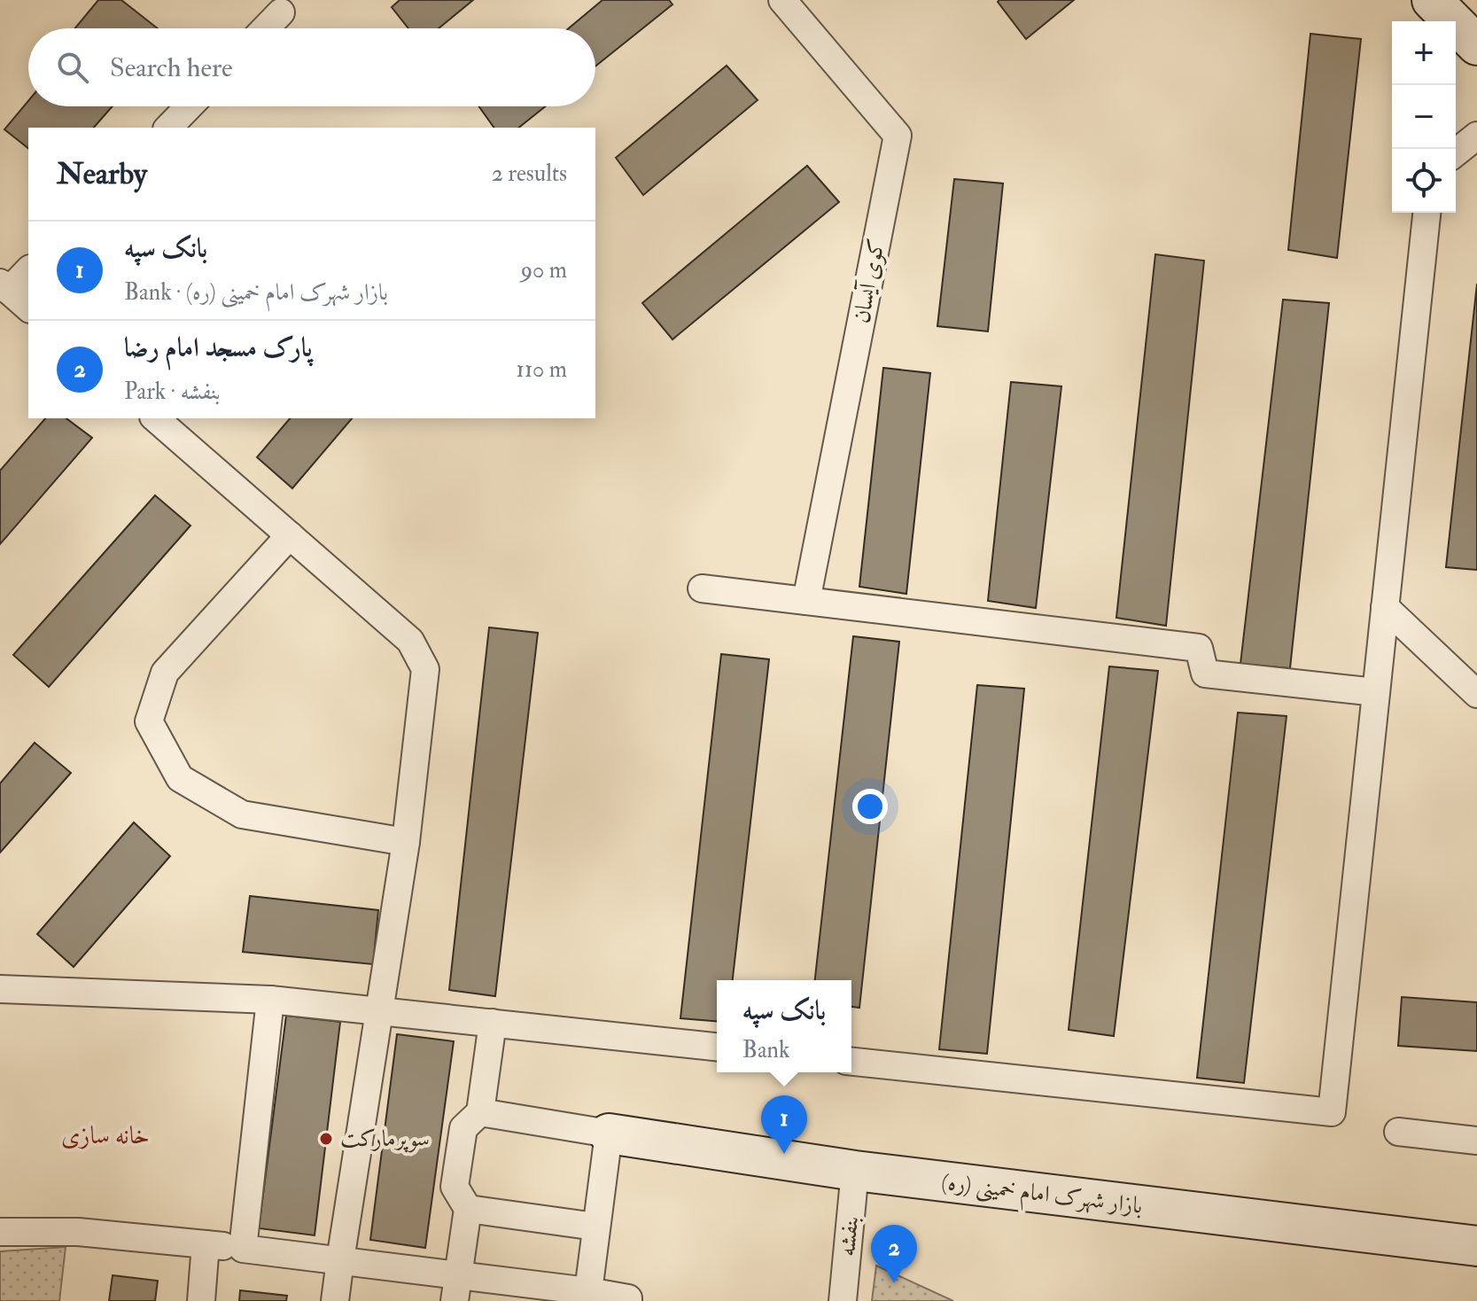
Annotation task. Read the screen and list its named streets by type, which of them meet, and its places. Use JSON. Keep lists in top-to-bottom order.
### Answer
{
  "streets": {
    "street": ["کوی آیسان", "بازار شهرک امام خمینی (ره)", "بنفشه"]
  },
  "crossings": [
    ["بازار شهرک امام خمینی (ره)", "بنفشه"]
  ],
  "districts": ["خانه سازی"],
  "places": ["سوپرمارکت"],
  "page": {
    "map_buttons": ["+", "−"],
    "search": "Search here",
    "heading": ["Nearby", "2 results"],
    "list": [
      {
        "mark": "1",
        "name": "بانک سپه",
        "note": "Bank · بازار شهرک امام خمینی (ره)",
        "value": "90 m"
      },
      {
        "mark": "2",
        "name": "پارک مسجد امام رضا",
        "note": "Park · بنفشه",
        "value": "110 m"
      }
    ],
    "popup": ["بانک سپه", "Bank"],
    "pins": ["1", "2"]
  }
}
